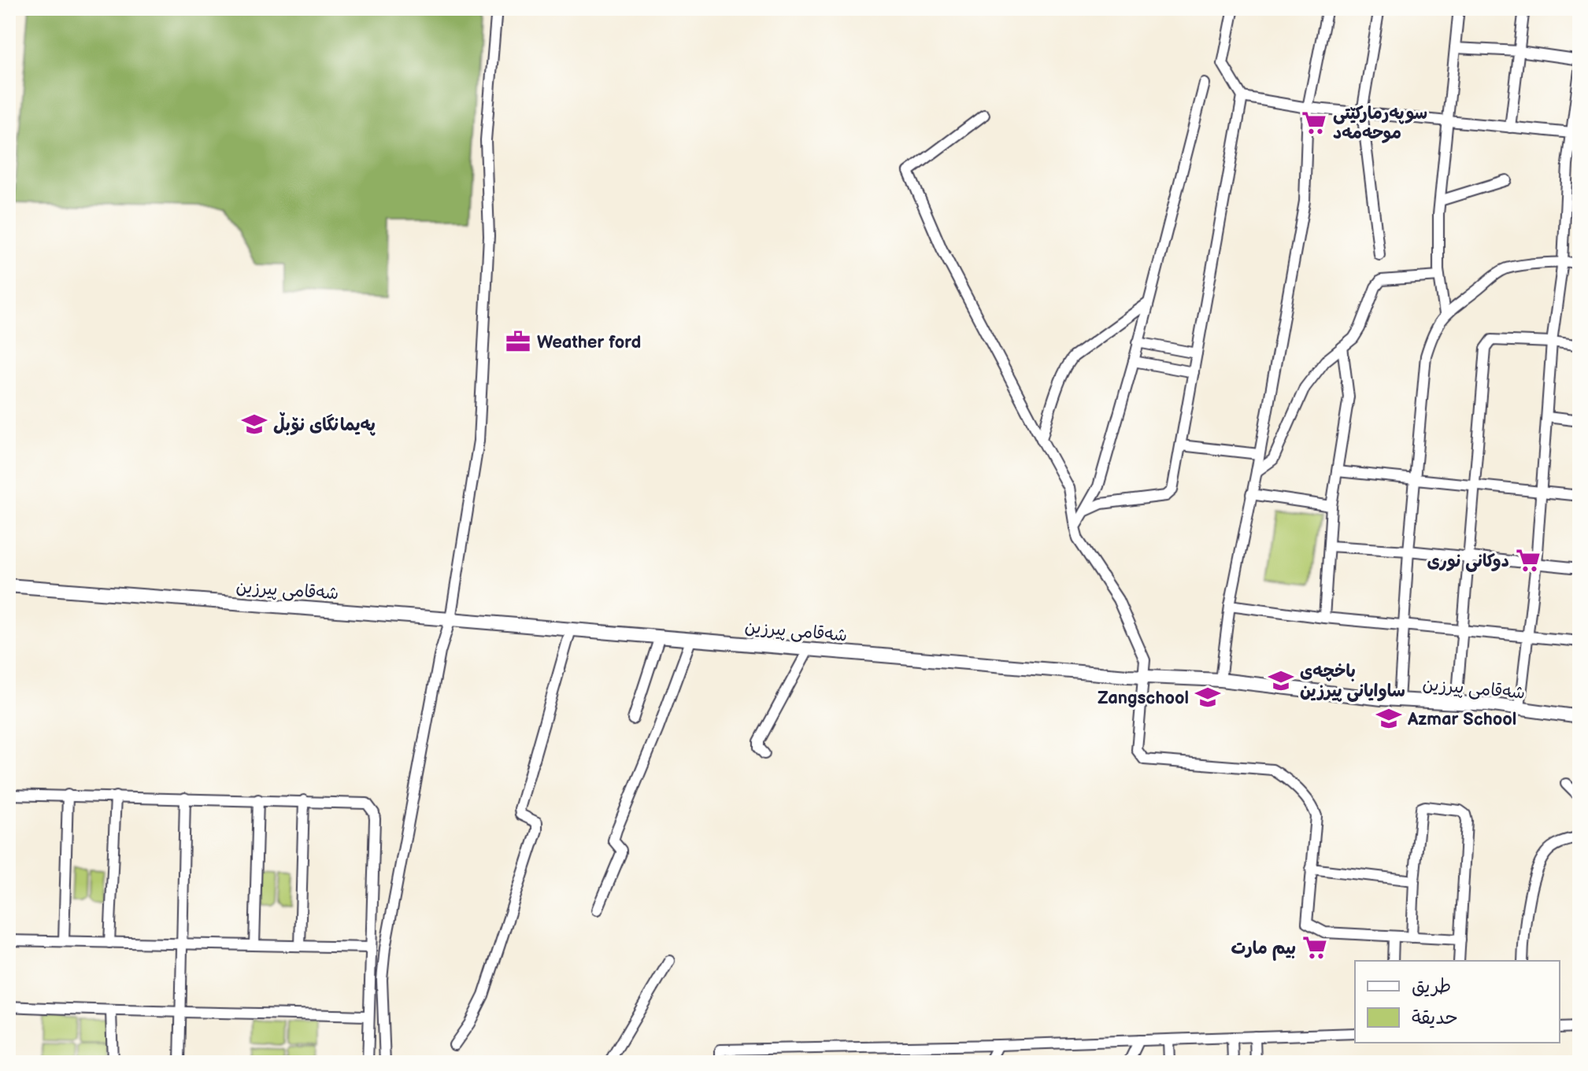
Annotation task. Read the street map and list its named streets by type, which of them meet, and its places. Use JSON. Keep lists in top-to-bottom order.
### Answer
{
  "streets": {
    "street": ["شەقامی پیرزین"]
  },
  "places": {
    "supermarket": ["سوپەرمارکێتی موحەمەد", "دوکانی نوری", "بیم مارت"],
    "office": ["Weather ford"],
    "school or university": [
      "پەیمانگای نۆبڵ",
      "باخچەی ساوایانی پیرزین",
      "Zangschool",
      "Azmar School"
    ]
  },
  "legend": ["طريق", "حديقة"]
}
